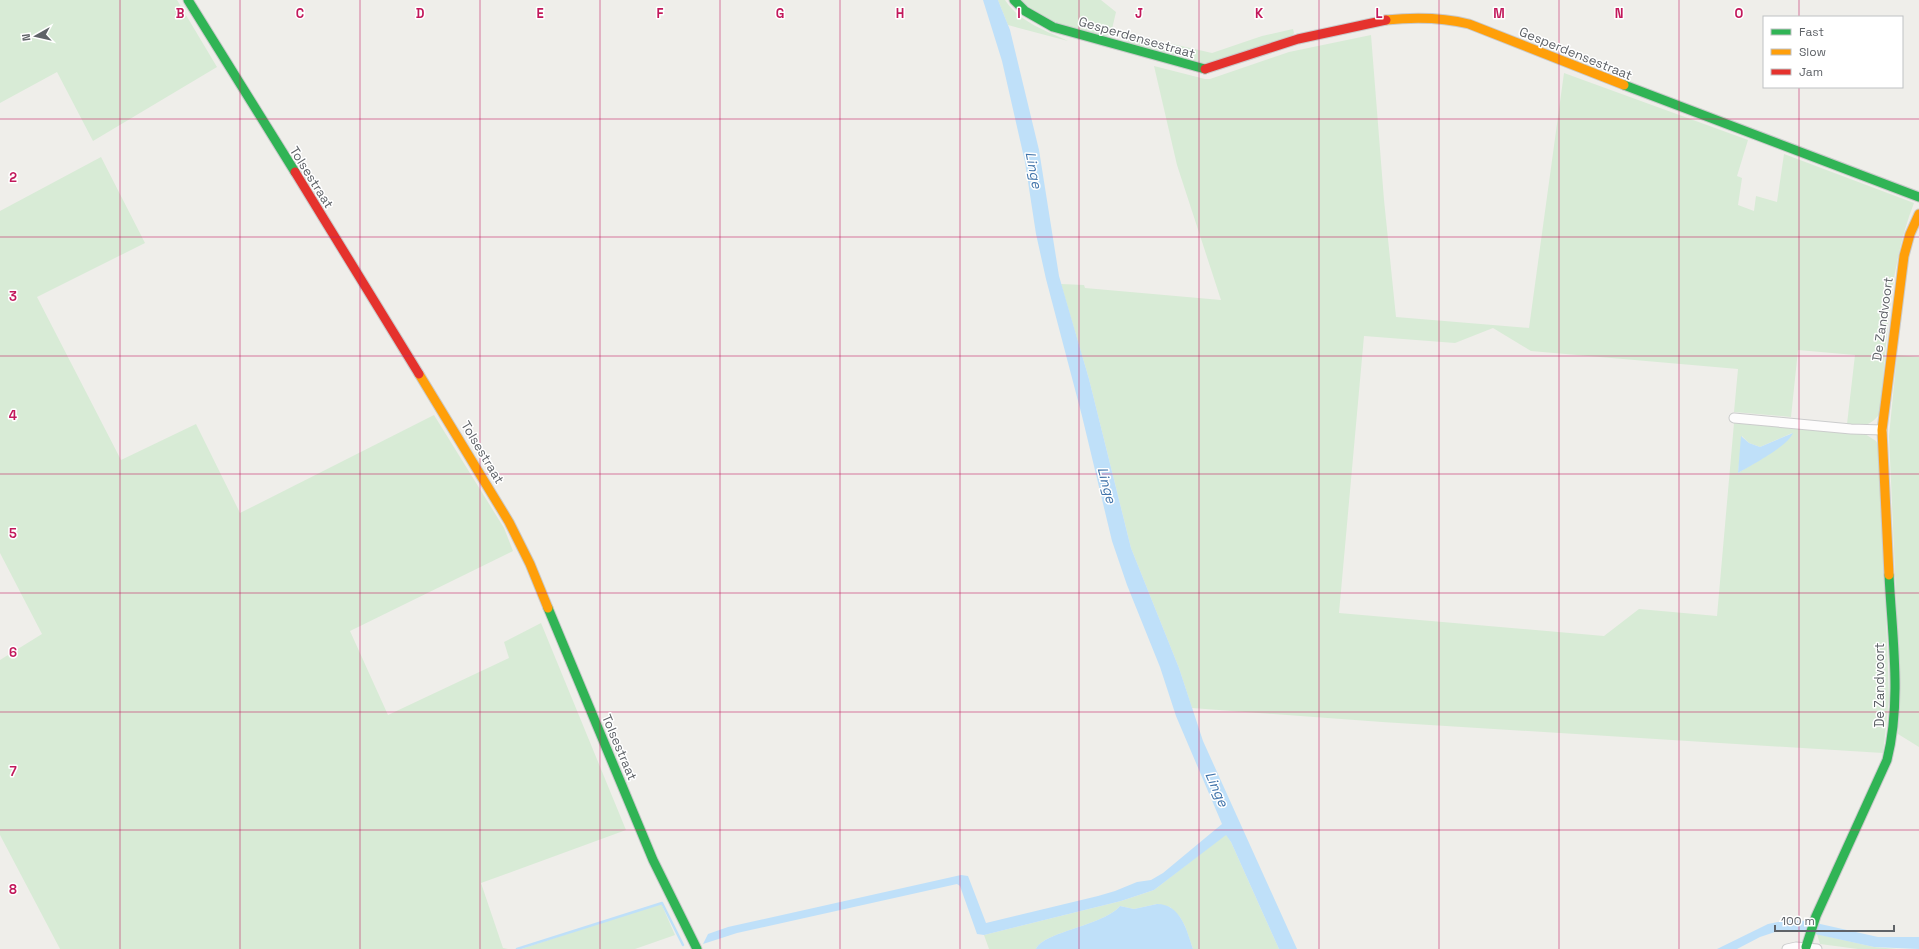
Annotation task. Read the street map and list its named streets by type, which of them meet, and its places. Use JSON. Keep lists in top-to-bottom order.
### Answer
{
  "streets": {
    "street": ["Gesperdensestraat", "Tolsestraat", "De Zandvoort"]
  },
  "water": ["Linge"],
  "legend": ["Fast", "Slow", "Jam"],
  "scale_bar": "100 m",
  "north": "left",
  "grid": {
    "columns": [
      "B",
      "C",
      "D",
      "E",
      "F",
      "G",
      "H",
      "I",
      "J",
      "K",
      "L",
      "M",
      "N",
      "O"
    ],
    "rows": [
      "2",
      "3",
      "4",
      "5",
      "6",
      "7",
      "8"
    ]
  }
}
